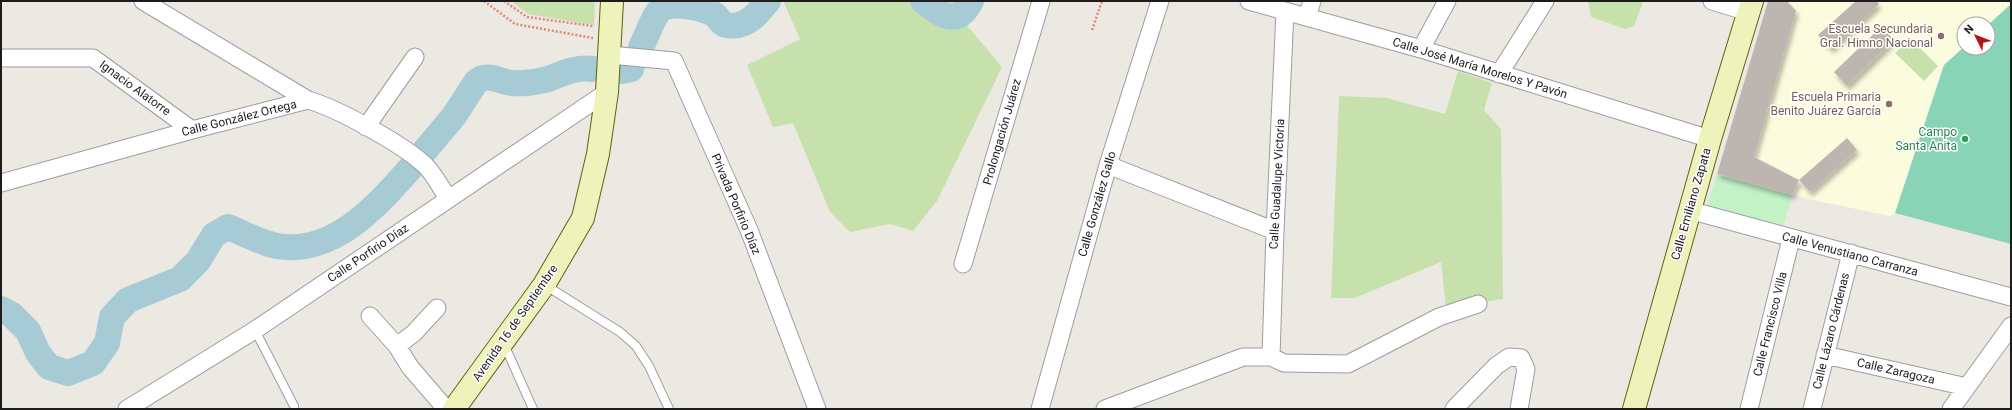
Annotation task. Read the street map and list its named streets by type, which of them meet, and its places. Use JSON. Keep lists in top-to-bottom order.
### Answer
{
  "streets": {
    "main road": ["Calle Emiliano Zapata", "Avenida 16 de Septiembre"],
    "street": [
      "Calle José María Morelos Y Pavón",
      "Ignacio Alatorre",
      "Calle González Ortega",
      "Prolongación Juárez",
      "Calle Guadalupe Victoria",
      "Privada Porfirio Díaz",
      "Calle González Gallo",
      "Calle Porfirio Díaz",
      "Calle Venustiano Carranza",
      "Calle Francisco Villa",
      "Calle Lázaro Cárdenas",
      "Calle Zaragoza"
    ]
  },
  "crossings": [
    ["Calle José María Morelos Y Pavón", "Calle Guadalupe Victoria"],
    ["Calle José María Morelos Y Pavón", "Calle Emiliano Zapata"],
    ["Ignacio Alatorre", "Calle González Ortega"],
    ["Calle González Ortega", "Calle Porfirio Díaz"],
    ["Privada Porfirio Díaz", "Avenida 16 de Septiembre"],
    ["Calle Emiliano Zapata", "Calle Venustiano Carranza"],
    ["Calle Porfirio Díaz", "Avenida 16 de Septiembre"],
    ["Calle Venustiano Carranza", "Calle Francisco Villa"],
    ["Calle Venustiano Carranza", "Calle Lázaro Cárdenas"],
    ["Calle Lázaro Cárdenas", "Calle Zaragoza"]
  ],
  "places": ["Escuela Secundaria Gral. Himno Nacional", "Escuela Primaria Benito Juárez García", "Campo Santa Anita"],
  "north": "top left"
}
